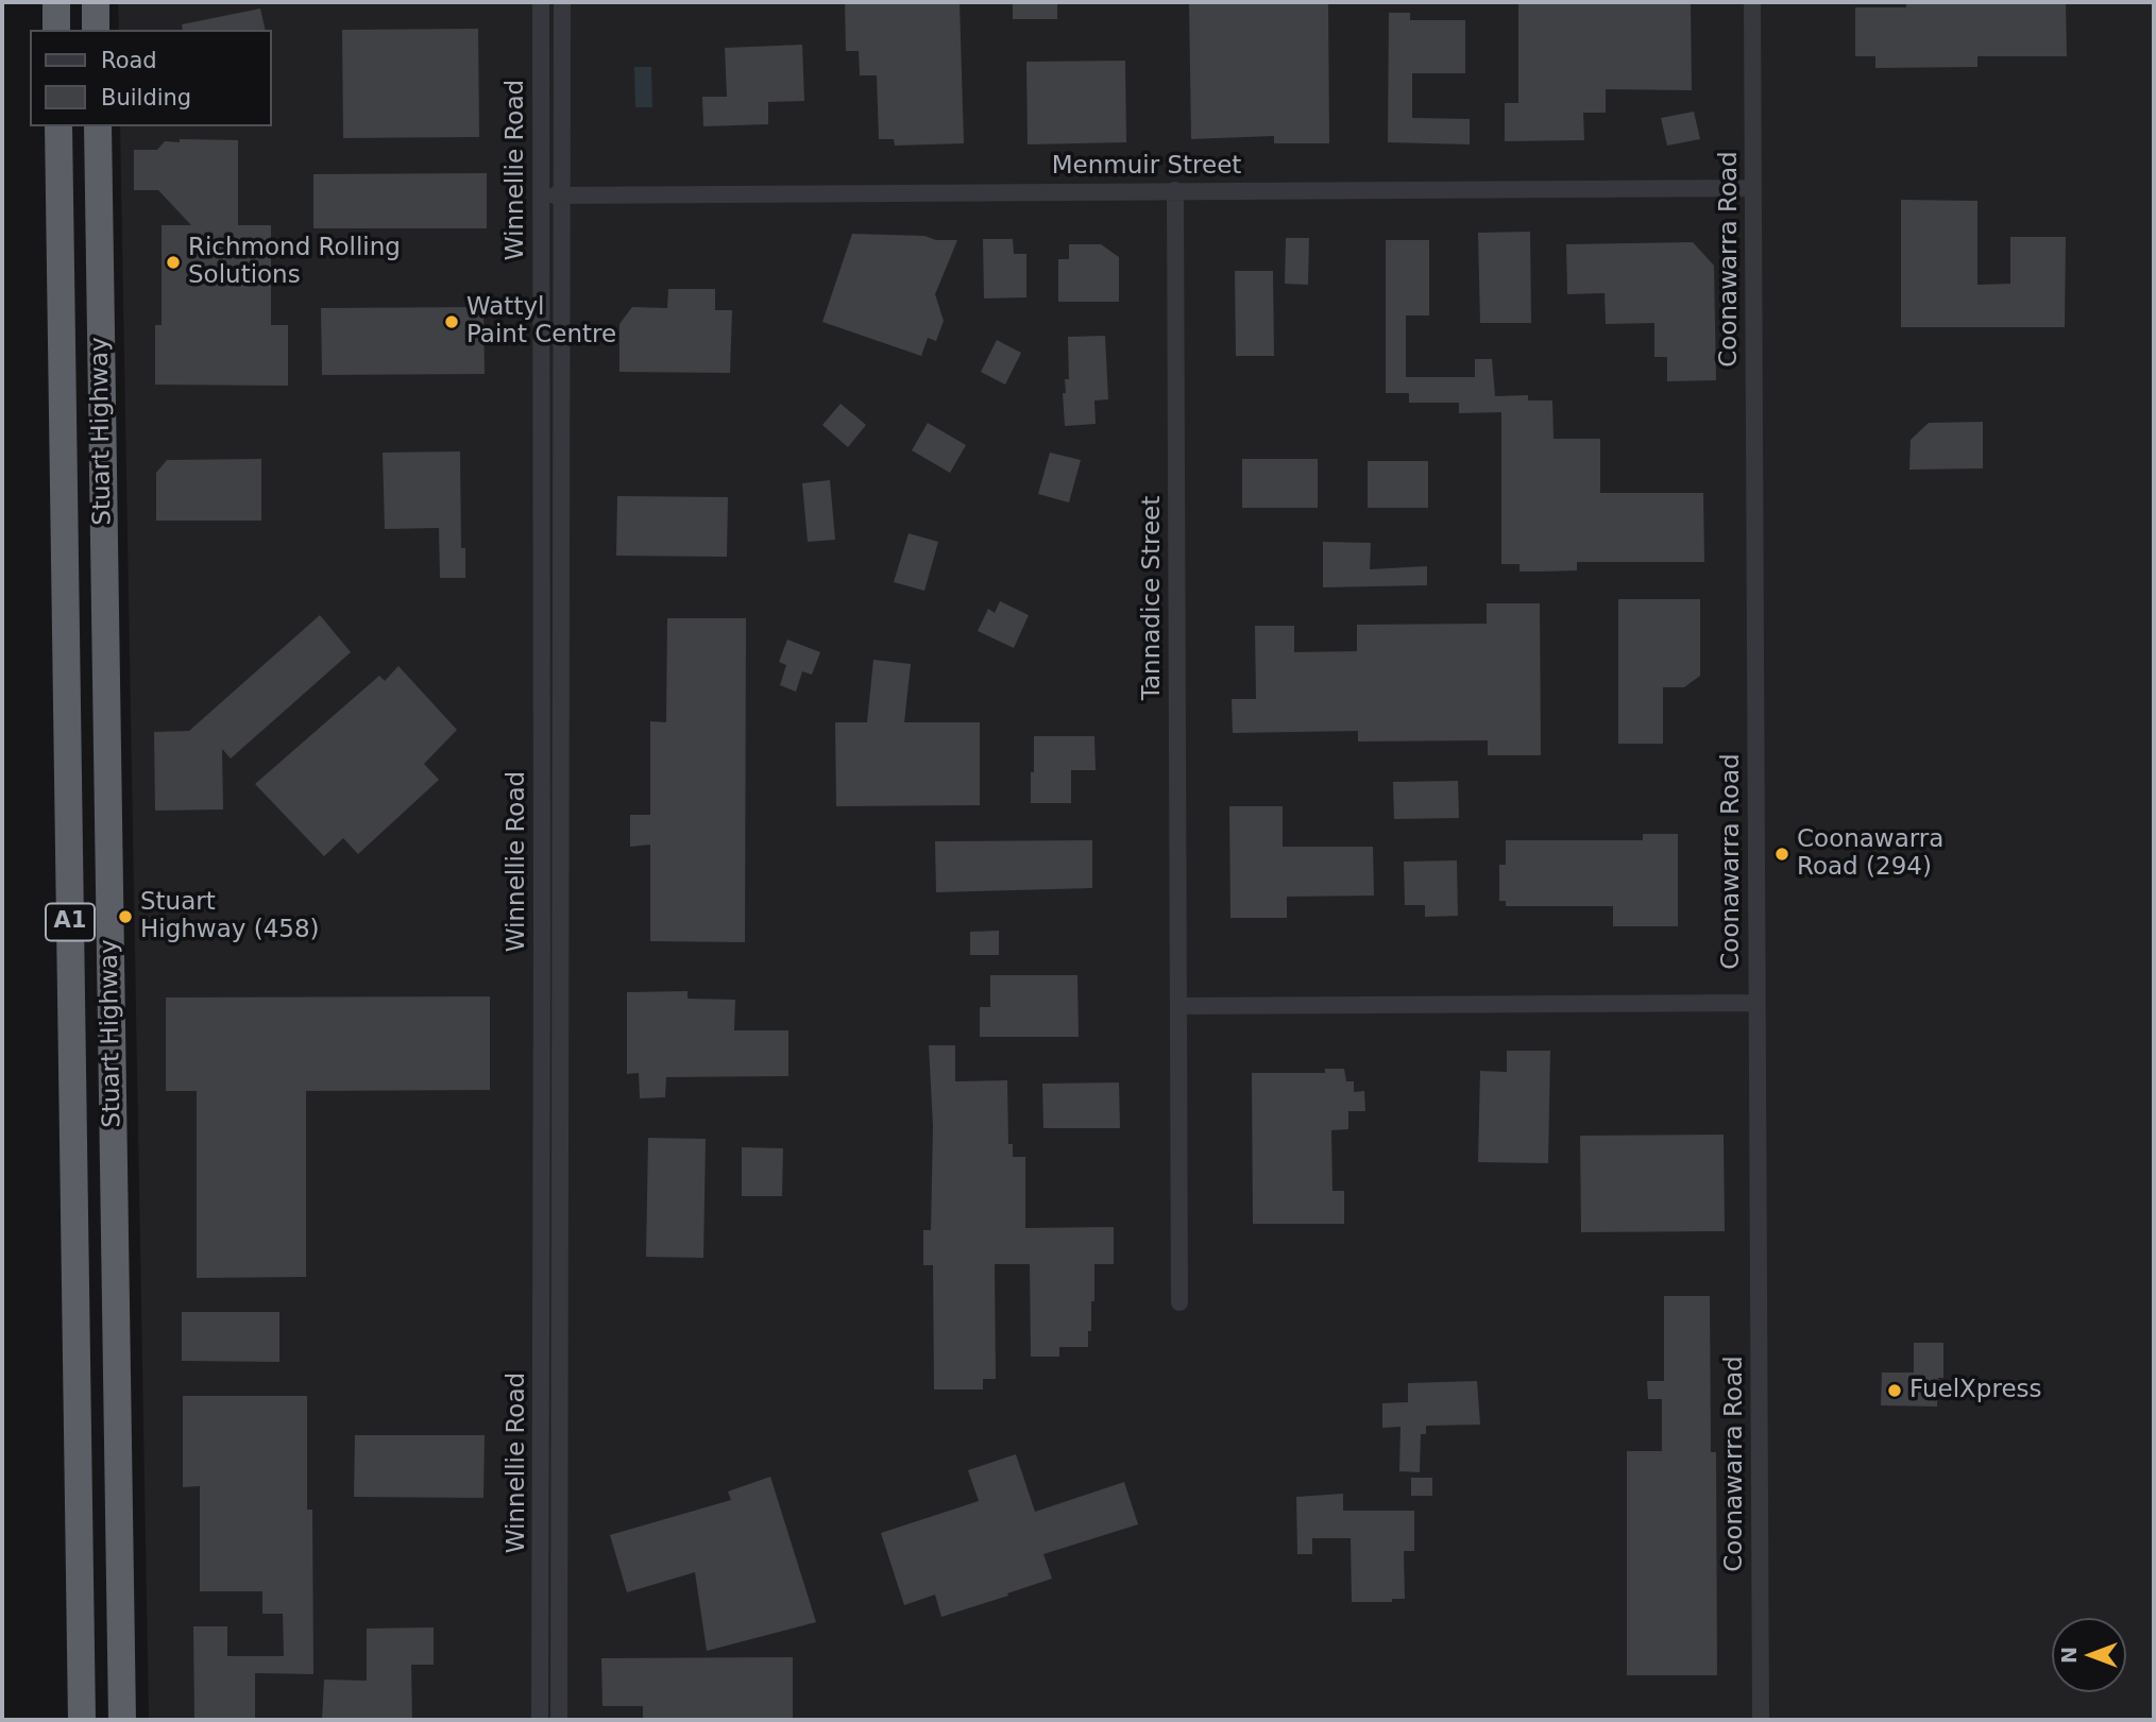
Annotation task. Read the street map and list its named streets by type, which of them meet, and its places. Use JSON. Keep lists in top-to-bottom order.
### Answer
{
  "streets": {
    "highway": ["Stuart Highway", "A1"],
    "street": [
      "Menmuir Street",
      "Winnellie Road",
      "Coonawarra Road",
      "Tannadice Street"
    ]
  },
  "crossings": [
    ["Menmuir Street", "Winnellie Road"],
    ["Menmuir Street", "Coonawarra Road"],
    ["Menmuir Street", "Tannadice Street"]
  ],
  "places": [
    "Richmond Rolling Solutions",
    "Wattyl Paint Centre",
    "Coonawarra Road (294)",
    "Stuart Highway (458)",
    "FuelXpress"
  ],
  "legend": ["Road", "Building"],
  "north": "left"
}
